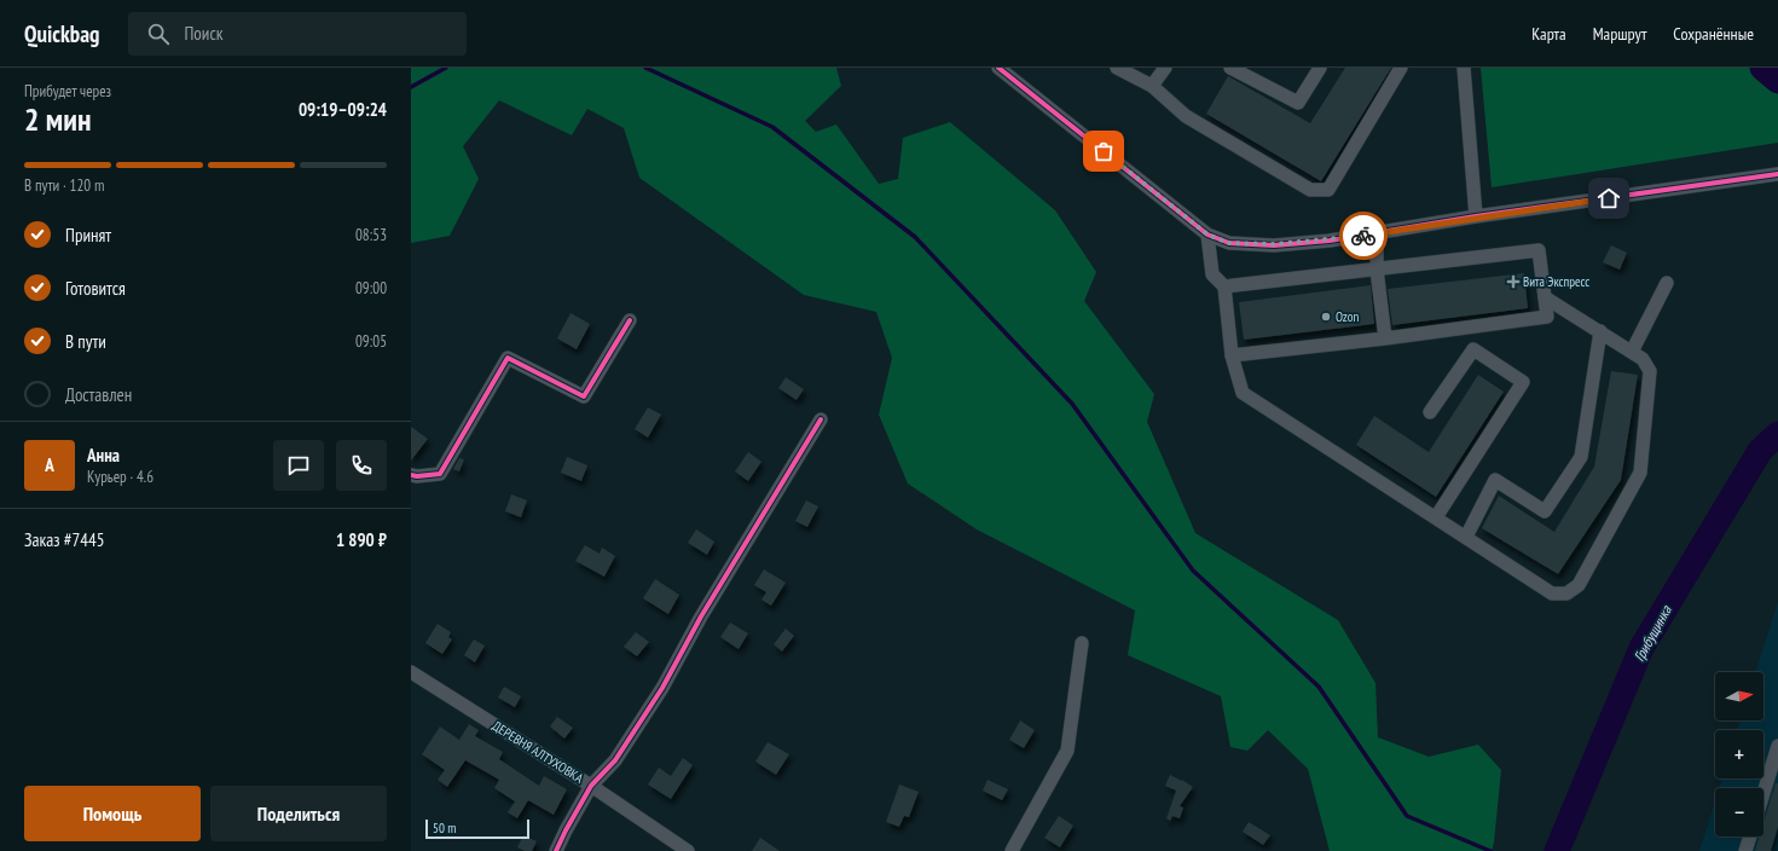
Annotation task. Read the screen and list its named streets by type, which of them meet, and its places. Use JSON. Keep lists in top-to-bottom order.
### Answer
{
  "streets": {
    "street": ["ДЕРЕВНЯ АЛТУХОВКА"]
  },
  "water": ["Грибущинка"],
  "places": {
    "health": ["Вита Экспресс"],
    "other": ["Ozon"]
  },
  "scale_bar": "50 m",
  "north": "right",
  "page": {
    "header": "Quickbag",
    "search": "Поиск",
    "nav": ["Карта", "Маршрут", "Сохранённые"],
    "heading": ["2 мин", "Прибудет через", "09:19–09:24"],
    "panel": [
      "Анна",
      "Курьер · 4.6",
      "Заказ #7445",
      "1 890 ₽"
    ],
    "bar": "В пути · 120 m",
    "list": [
      ["Принят", "08:53"],
      ["Готовится", "09:00"],
      ["В пути", "09:05"],
      "Доставлен"
    ],
    "round": "А",
    "map_buttons": ["+", "−"],
    "buttons": ["Помощь", "Поделиться"],
    "scale": "50 m"
  }
}
